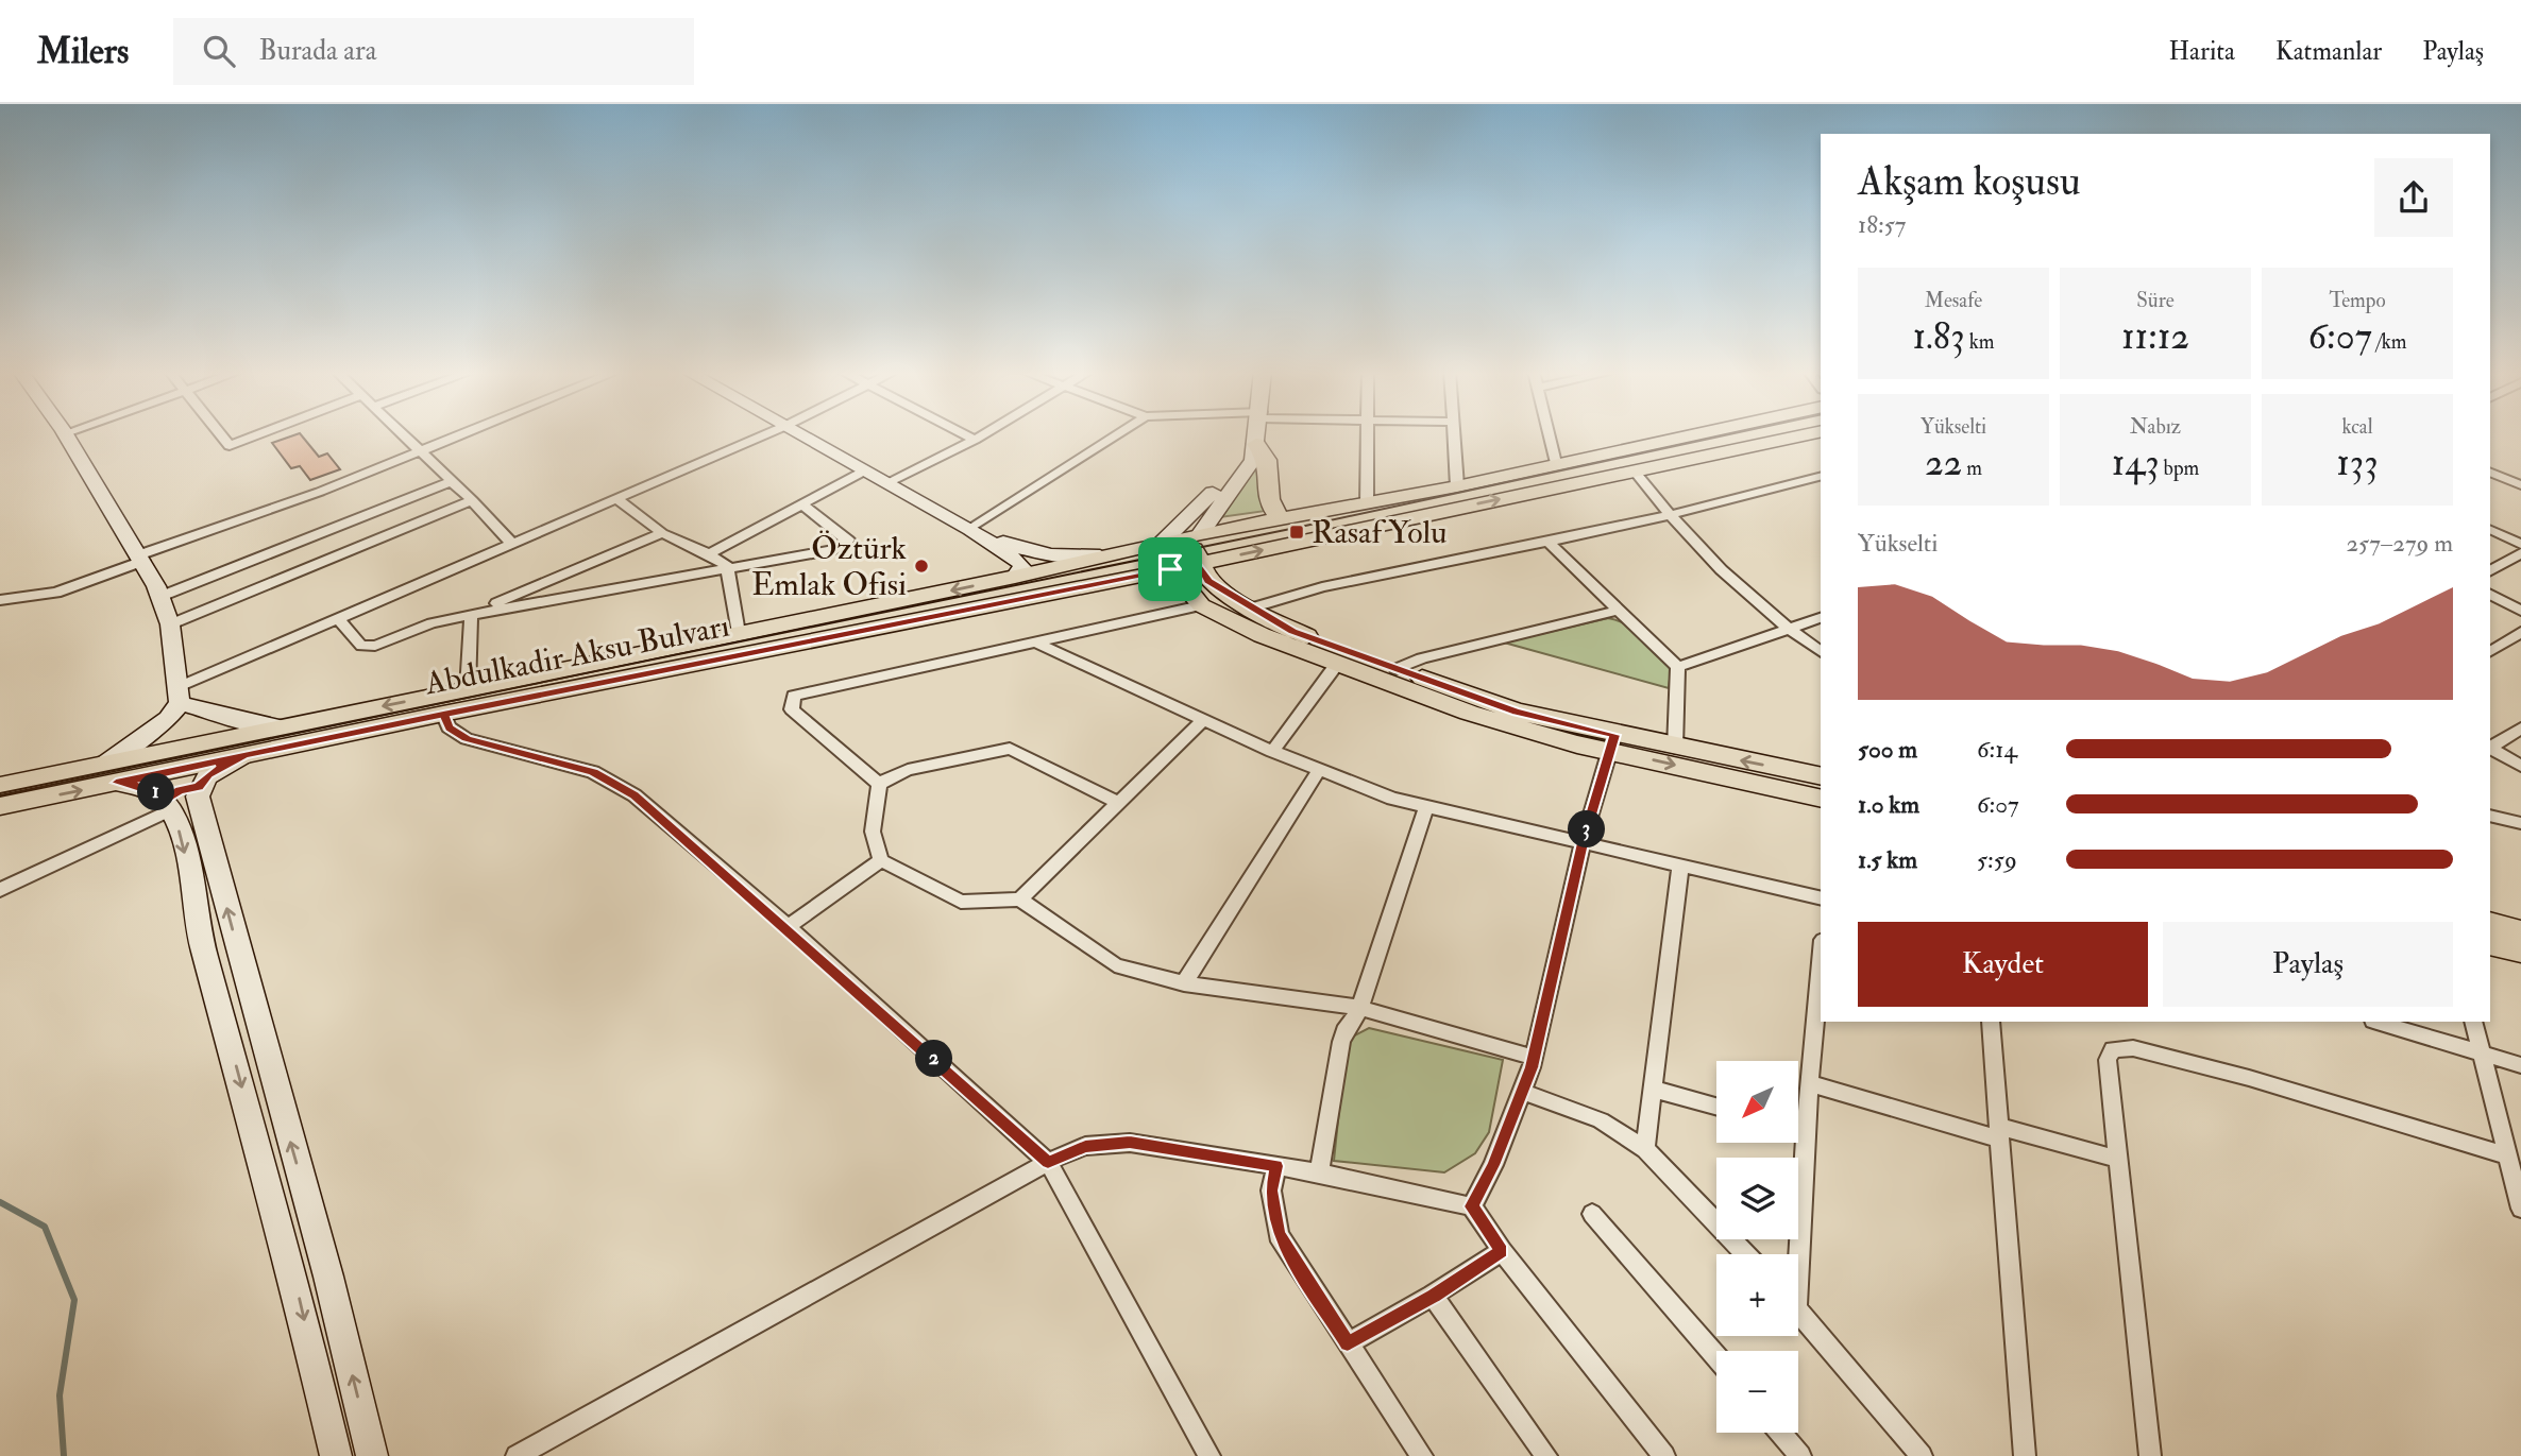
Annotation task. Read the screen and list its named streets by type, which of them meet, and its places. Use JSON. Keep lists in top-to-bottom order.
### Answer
{
  "streets": {
    "main road": ["Abdulkadir Aksu Bulvarı"]
  },
  "places": {
    "transit": ["Rasaf Yolu"],
    "other": ["Öztürk Emlak Ofisi"]
  },
  "north": "bottom left",
  "page": {
    "header": "Milers",
    "search": "Burada ara",
    "nav": ["Harita", "Katmanlar", "Paylaş"],
    "heading": ["Akşam koşusu", "18:57"],
    "stats": [
      ["Mesafe", "1.83 km"],
      ["Süre", "11:12"],
      ["Tempo", "6:07 /km"],
      ["Yükselti", "22 m"],
      ["Nabız", "143 bpm"],
      ["kcal", "133"]
    ],
    "chart": ["Yükselti", "257–279 m"],
    "list": [
      {
        "name": "500 m",
        "note": "6:14"
      },
      {
        "name": "1.0 km",
        "note": "6:07"
      },
      {
        "name": "1.5 km",
        "note": "5:59"
      }
    ],
    "pins": ["1", "3", "2"],
    "buttons": ["Kaydet", "Paylaş"],
    "map_buttons": ["+", "−"]
  }
}
